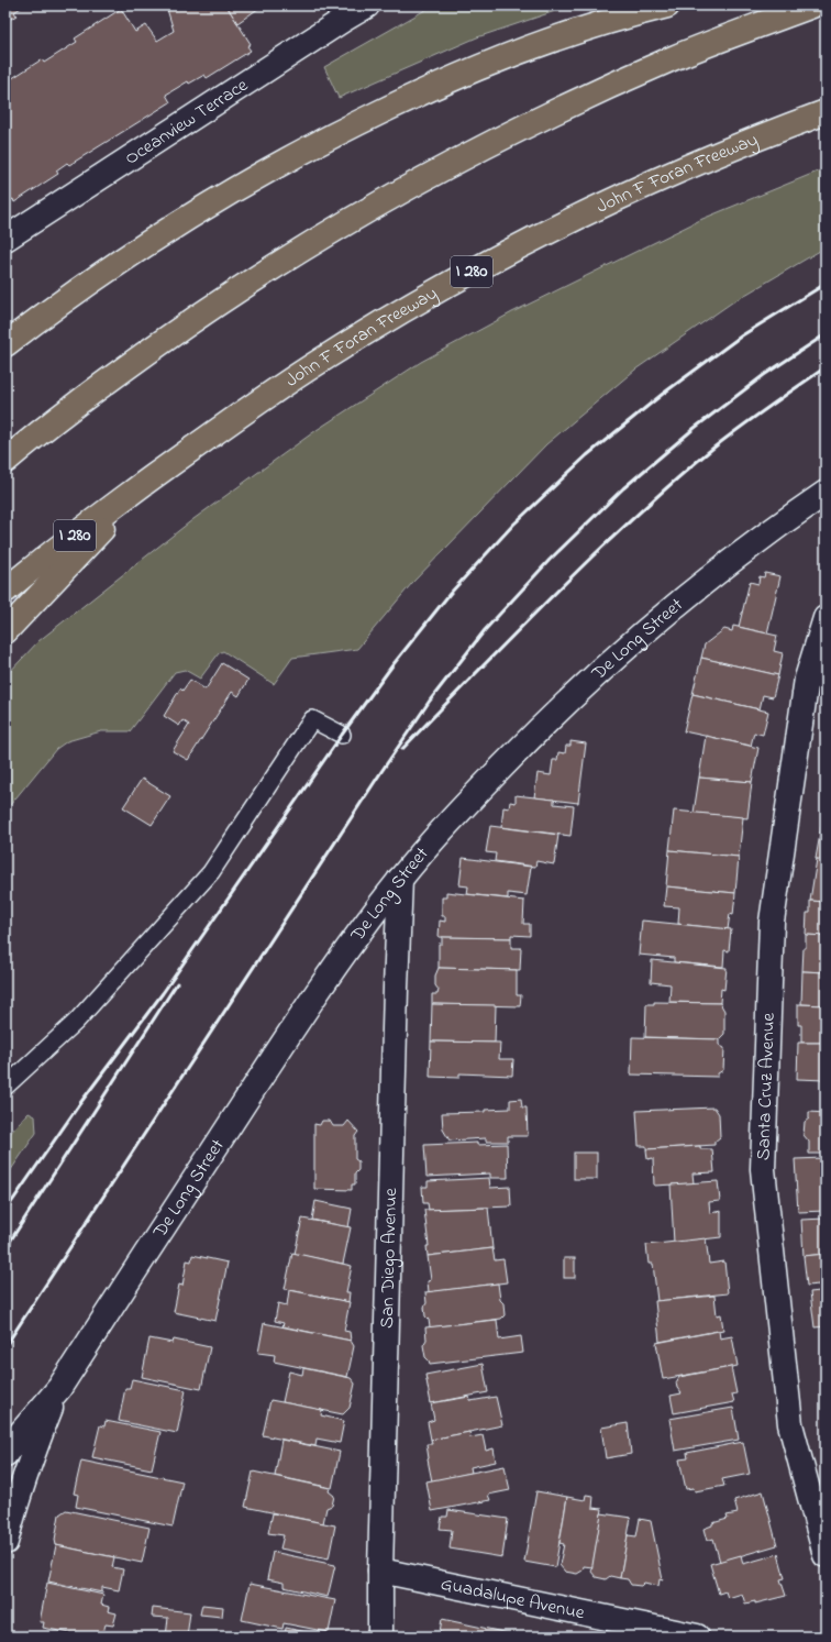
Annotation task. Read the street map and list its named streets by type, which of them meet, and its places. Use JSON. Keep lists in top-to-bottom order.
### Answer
{
  "streets": {
    "highway": ["John F Foran Freeway", "I 280"],
    "street": [
      "Oceanview Terrace",
      "De Long Street",
      "Santa Cruz Avenue",
      "San Diego Avenue",
      "Guadalupe Avenue"
    ]
  },
  "crossings": [
    ["De Long Street", "San Diego Avenue"],
    ["San Diego Avenue", "Guadalupe Avenue"]
  ]
}
